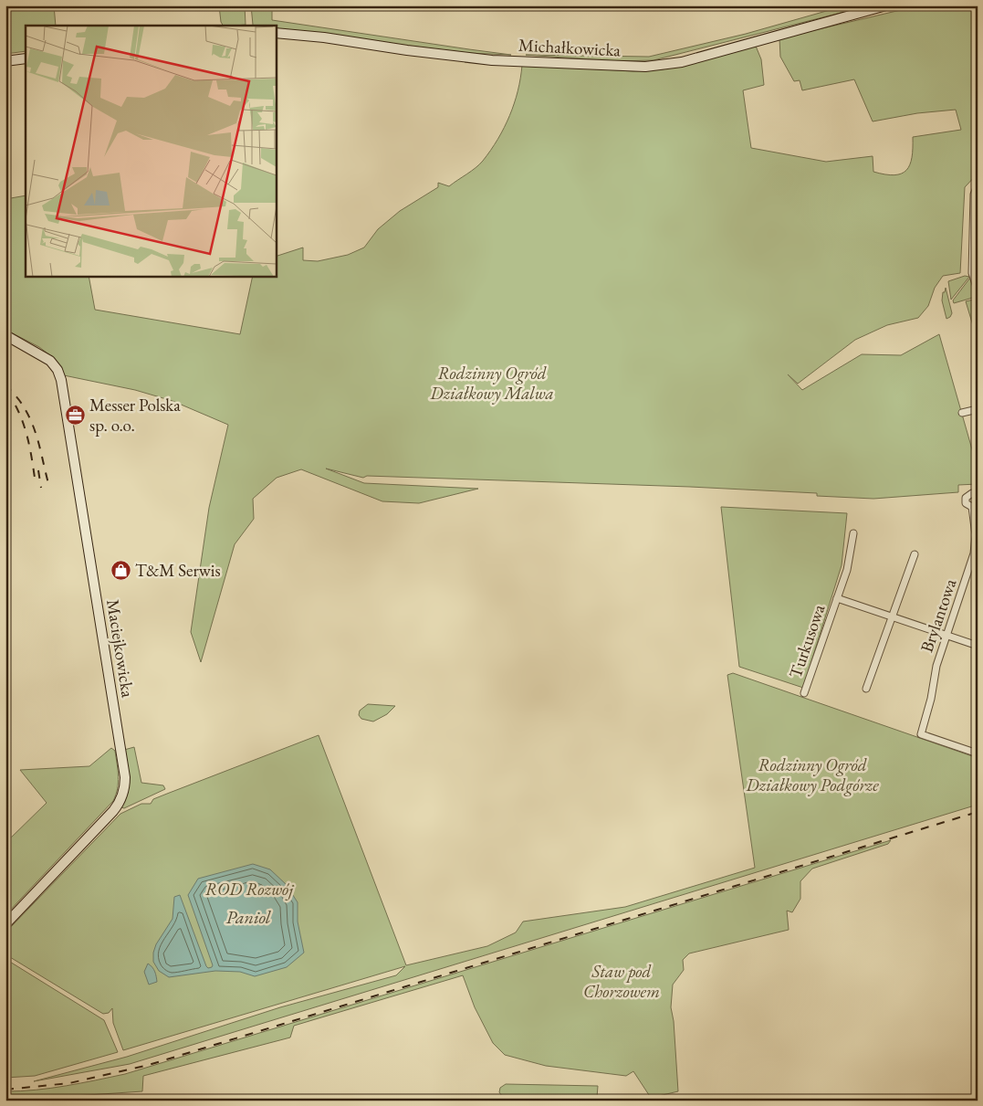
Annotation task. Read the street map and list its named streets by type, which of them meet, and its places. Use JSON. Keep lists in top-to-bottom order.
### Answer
{
  "streets": {
    "street": [
      "Michałkowicka",
      "Brylantowa",
      "Turkusowa",
      "Maciejkowicka"
    ]
  },
  "crossings": [
    ["Brylantowa", "Turkusowa"]
  ],
  "water": ["Paniol"],
  "parks": [
    "Rodzinny Ogród Działkowy Malwa",
    "Rodzinny Ogród Działkowy Podgórze",
    "ROD Rozwój",
    "Staw pod Chorzowem"
  ],
  "places": {
    "office": ["Messer Polska sp. o.o."],
    "shop": ["T&M Serwis"]
  }
}
